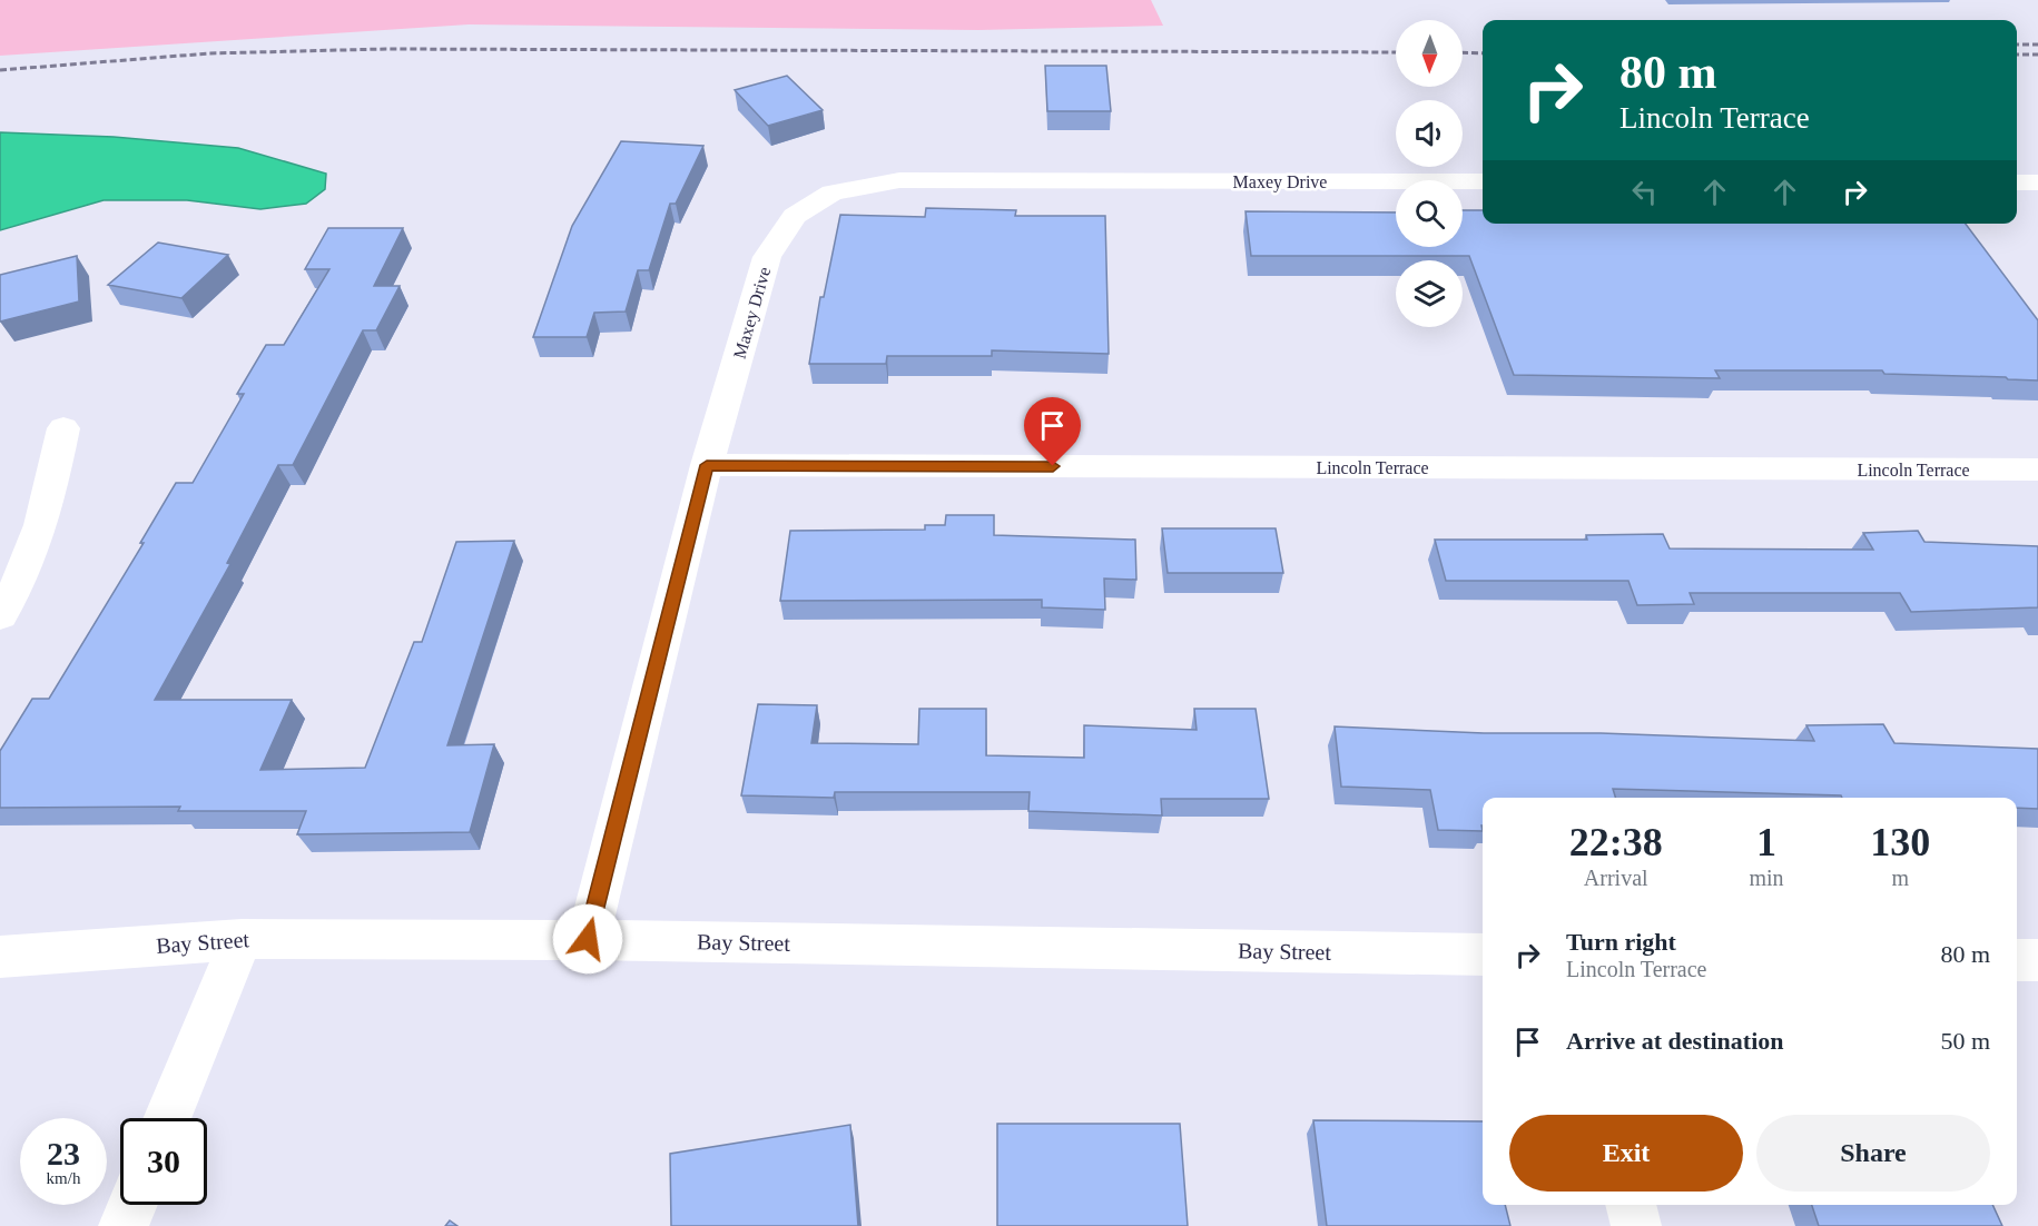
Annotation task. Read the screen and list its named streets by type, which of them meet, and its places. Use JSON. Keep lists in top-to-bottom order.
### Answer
{
  "streets": {
    "street": ["Maxey Drive", "Lincoln Terrace", "Bay Street"]
  },
  "crossings": [
    ["Maxey Drive", "Lincoln Terrace"],
    ["Maxey Drive", "Bay Street"]
  ],
  "north": "bottom",
  "page": {
    "turn": ["80 m", "Lincoln Terrace"],
    "eta": [
      "22:38",
      "Arrival",
      "1",
      "min",
      "130",
      "m"
    ],
    "list": [
      {
        "name": "Turn right",
        "note": "Lincoln Terrace",
        "value": "80 m"
      },
      {
        "name": "Arrive at destination",
        "value": "50 m"
      }
    ],
    "buttons": ["Exit", "Share"],
    "speed": "23 km/h",
    "limit": "30"
  }
}
